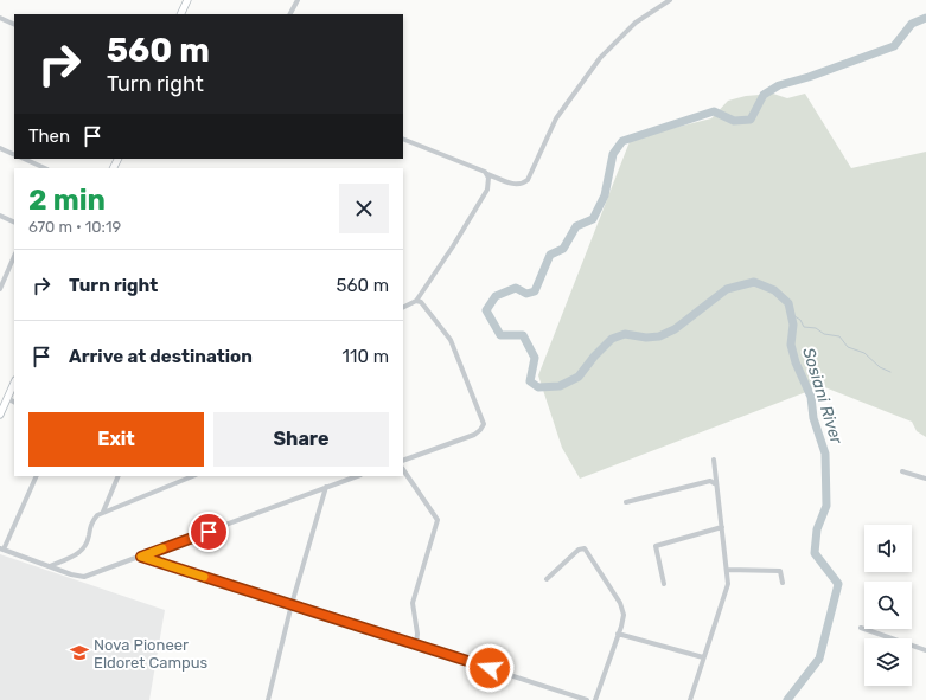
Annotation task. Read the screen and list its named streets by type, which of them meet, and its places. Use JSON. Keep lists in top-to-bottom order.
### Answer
{
  "water": ["Sosiani River"],
  "places": {
    "school or university": ["Nova Pioneer Eldoret Campus"]
  },
  "page": {
    "turn": ["560 m", "Turn right"],
    "then": "Then",
    "heading": ["2 min", "670 m · 10:19"],
    "list": [
      {
        "name": "Turn right",
        "value": "560 m"
      },
      {
        "name": "Arrive at destination",
        "value": "110 m"
      }
    ],
    "buttons": ["Exit", "Share"]
  }
}
